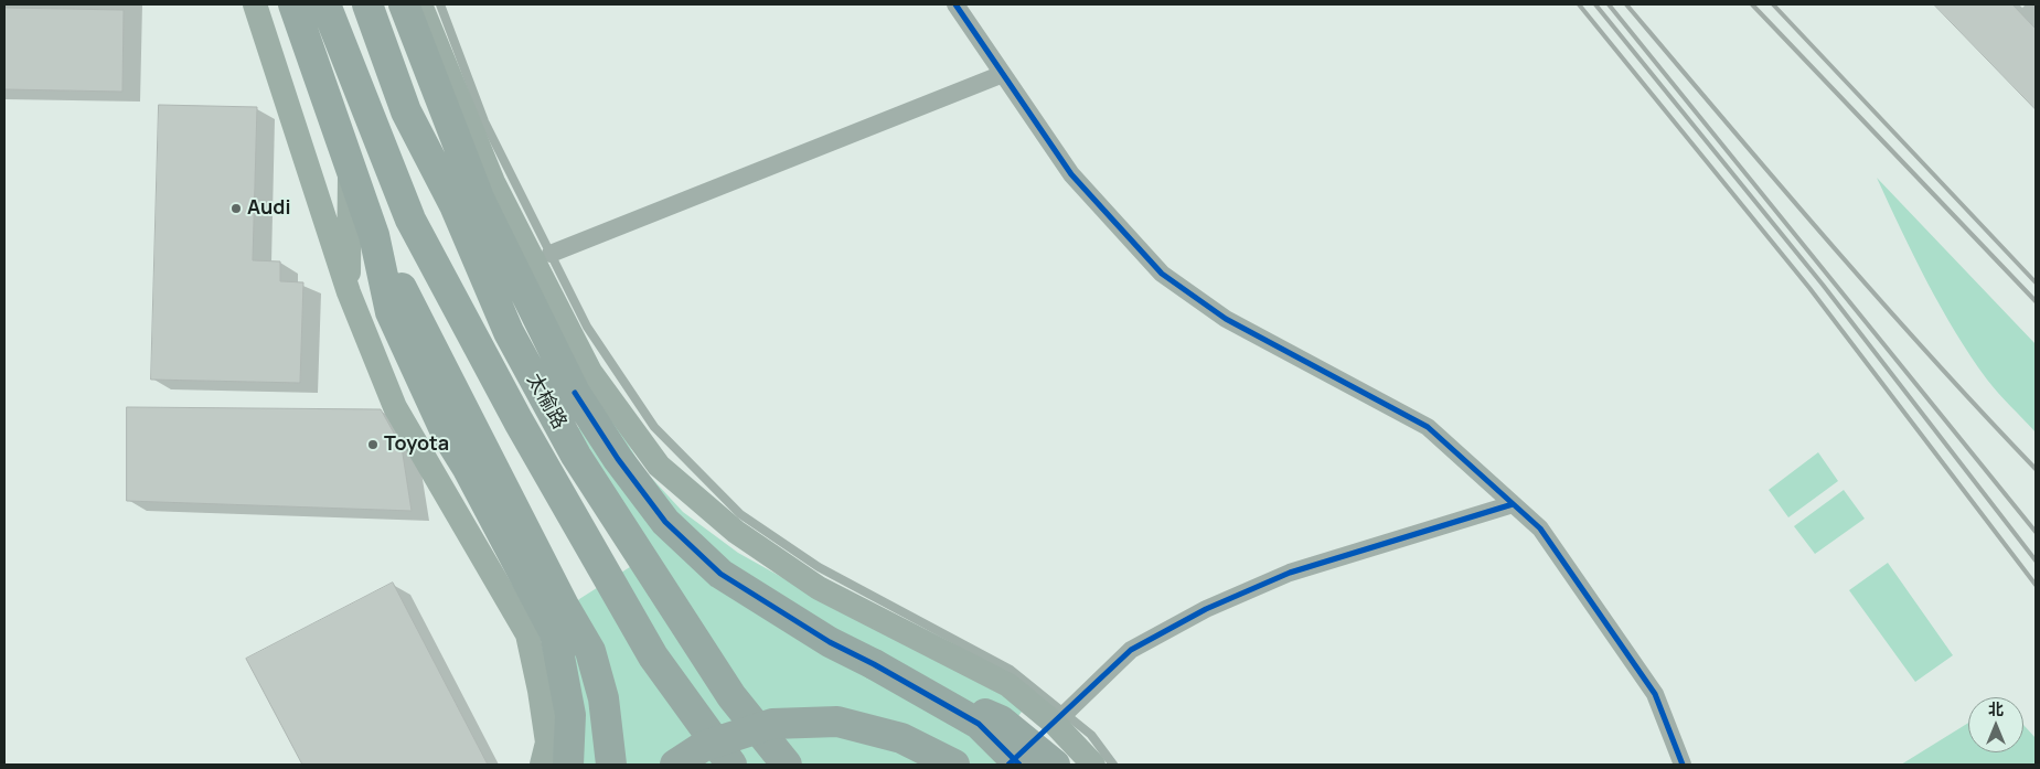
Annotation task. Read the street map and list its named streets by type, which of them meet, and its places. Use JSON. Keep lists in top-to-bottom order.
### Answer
{
  "streets": {
    "highway": ["太榆路"]
  },
  "places": ["Audi", "Toyota"],
  "north": "top"
}
